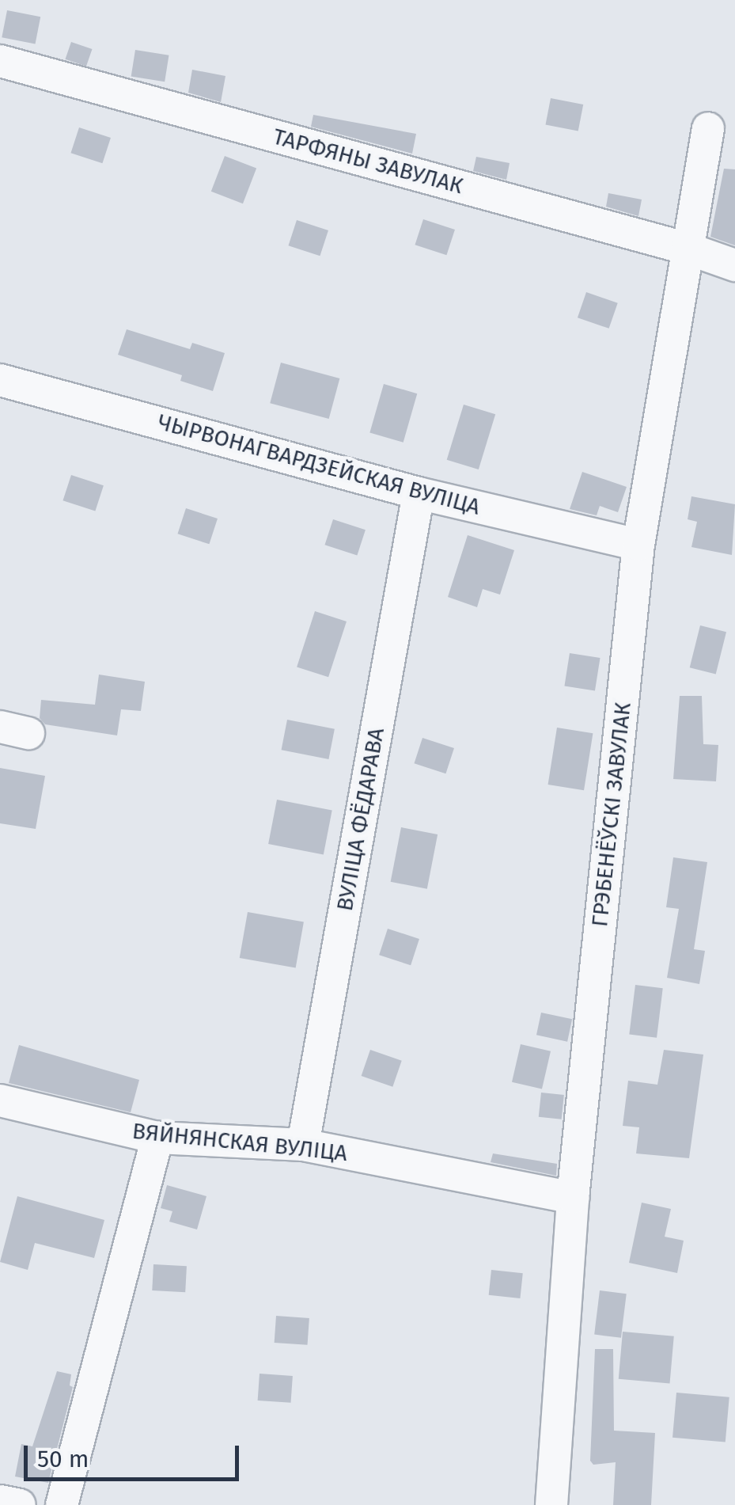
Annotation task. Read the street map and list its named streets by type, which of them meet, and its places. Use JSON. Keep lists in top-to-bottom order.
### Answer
{
  "streets": {
    "street": [
      "ТАРФЯНЫ ЗАВУЛАК",
      "ЧЫРВОНАГВАРДЗЕЙСКАЯ ВУЛІЦА",
      "ГРЭБЕНЁЎСКІ ЗАВУЛАК",
      "ВУЛІЦА ФЁДАРАВА",
      "ВЯЙНЯНСКАЯ ВУЛІЦА"
    ]
  },
  "crossings": [
    ["ТАРФЯНЫ ЗАВУЛАК", "ГРЭБЕНЁЎСКІ ЗАВУЛАК"],
    ["ЧЫРВОНАГВАРДЗЕЙСКАЯ ВУЛІЦА", "ГРЭБЕНЁЎСКІ ЗАВУЛАК"],
    ["ЧЫРВОНАГВАРДЗЕЙСКАЯ ВУЛІЦА", "ВУЛІЦА ФЁДАРАВА"],
    ["ГРЭБЕНЁЎСКІ ЗАВУЛАК", "ВЯЙНЯНСКАЯ ВУЛІЦА"],
    ["ВУЛІЦА ФЁДАРАВА", "ВЯЙНЯНСКАЯ ВУЛІЦА"]
  ],
  "scale_bar": "50 m"
}
